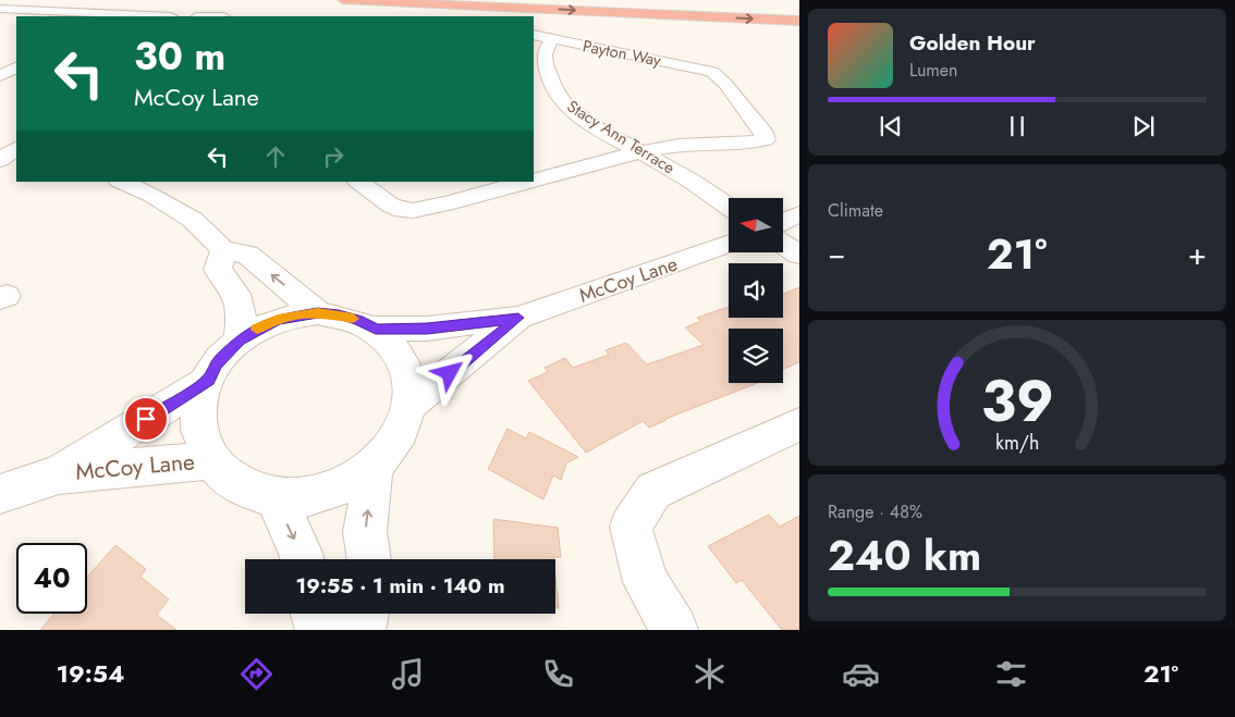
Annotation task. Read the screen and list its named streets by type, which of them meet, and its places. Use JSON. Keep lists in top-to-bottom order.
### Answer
{
  "streets": {
    "street": ["Payton Way", "Stacy Ann Terrace", "McCoy Lane"]
  },
  "crossings": [
    ["Payton Way", "Stacy Ann Terrace"]
  ],
  "north": "left",
  "page": {
    "turn": ["30 m", "McCoy Lane"],
    "song": ["Golden Hour", "Lumen"],
    "tile": [
      "Climate",
      ["Range · 48%", "240 km"]
    ],
    "heat": ["−", "21°", "+"],
    "limit": "40",
    "trip": "19:55 · 1 min · 140 m",
    "tabs": ["19:54", "21°"],
    "gauge": ["39", "km/h"]
  }
}
